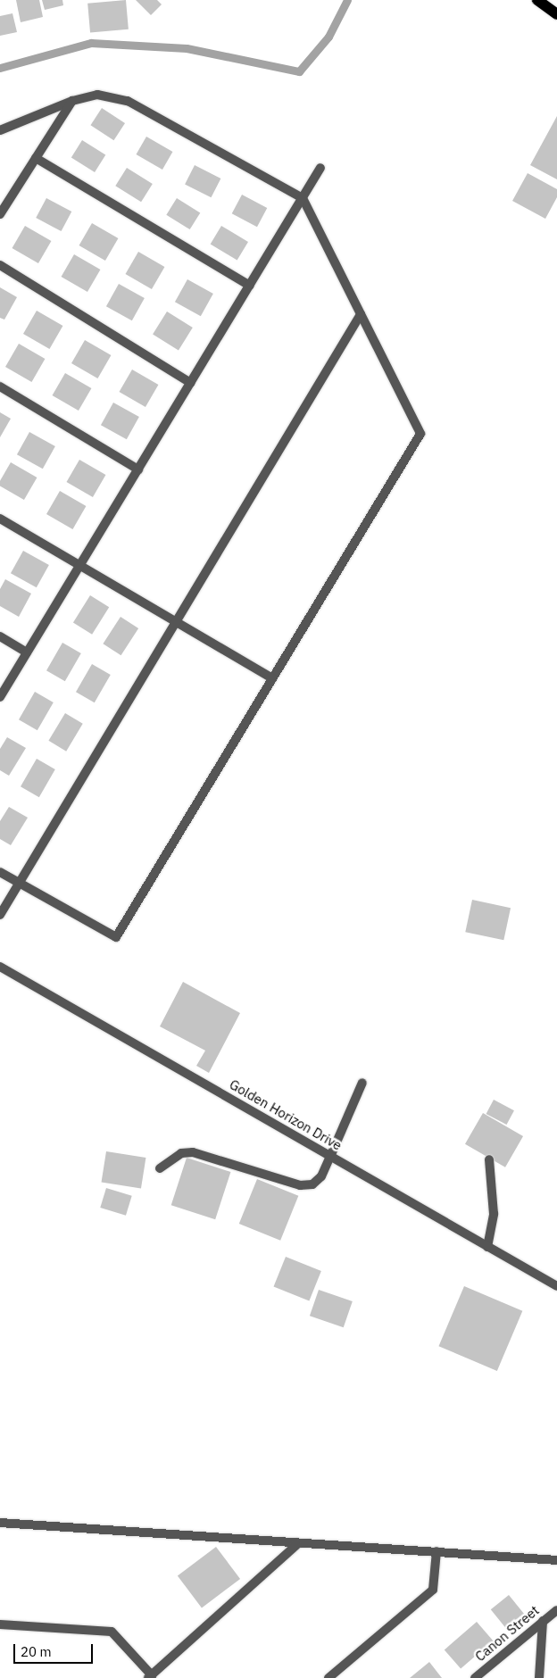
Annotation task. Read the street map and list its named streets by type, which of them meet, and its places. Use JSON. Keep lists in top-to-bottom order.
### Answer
{
  "streets": {
    "street": ["Golden Horizon Drive", "Canon Street"]
  },
  "scale_bar": "20 m"
}
